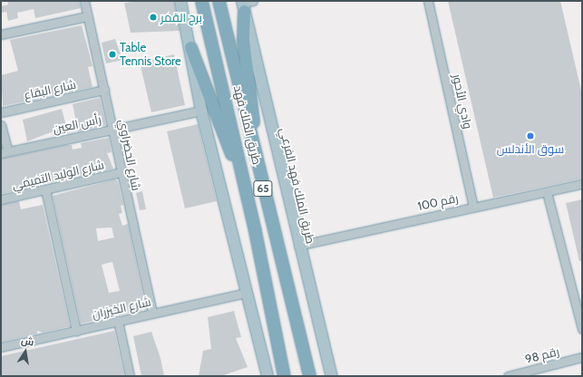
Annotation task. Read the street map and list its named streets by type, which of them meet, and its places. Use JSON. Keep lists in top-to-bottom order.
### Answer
{
  "streets": {
    "highway": ["طريق الملك فهد", "65"],
    "main road": ["طريق الملك فهد الفرعي"],
    "street": [
      "شارع البقاع",
      "وادي الأحور",
      "رأس العين",
      "شارع الحضراوي",
      "شارع الوليد التميمي",
      "رقم 100",
      "شارع الخيزران",
      "رقم 98"
    ]
  },
  "crossings": [
    ["شارع البقاع", "شارع الحضراوي"],
    ["وادي الأحور", "رقم 100"],
    ["رأس العين", "شارع الحضراوي"],
    ["شارع الحضراوي", "شارع الوليد التميمي"],
    ["شارع الحضراوي", "شارع الخيزران"],
    ["طريق الملك فهد الفرعي", "رقم 100"]
  ],
  "places": ["برج القمر", "Table Tennis Store", "سوق الأندلس"],
  "north": "top"
}
